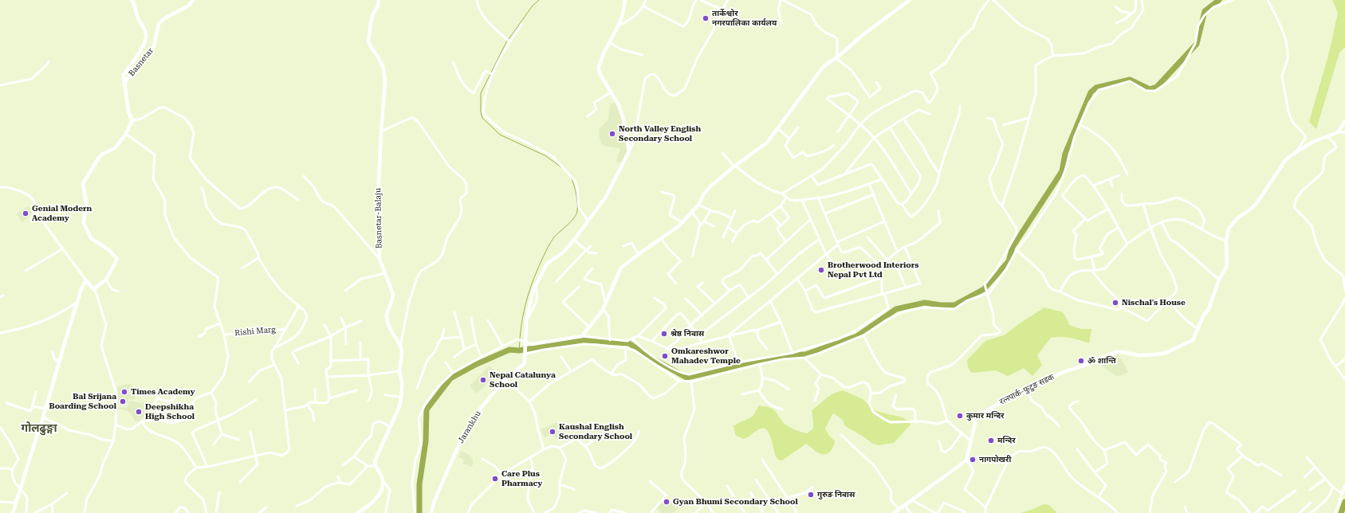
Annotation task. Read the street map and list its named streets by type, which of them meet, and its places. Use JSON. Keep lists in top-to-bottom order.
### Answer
{
  "streets": {
    "street": [
      "Basnetar",
      "Basnetar-Balaju",
      "Rishi Marg",
      "रत्नपार्क-फुटुङ सडक",
      "Jarankhu"
    ]
  },
  "districts": ["गोलढुङ्गा"],
  "places": [
    "तार्केश्वोर नगरपालिका कार्यलय",
    "North Valley English Secondary School",
    "Genial Modern Academy",
    "Brotherwood Interiors Nepal Pvt Ltd",
    "Nischal's House",
    "श्रेष्ठ निवास",
    "Omkareshwor Mahadev Temple",
    "ॐ शान्ति",
    "Nepal Catalunya School",
    "Times Academy",
    "Bal Srijana Boarding School",
    "Deepshikha High School",
    "कुमार मन्दिर",
    "Kaushal English Secondary School",
    "मन्दिर",
    "नागपोखरी",
    "Care Plus Pharmacy",
    "गुरुङ निवास",
    "Gyan Bhumi Secondary School"
  ]
}
